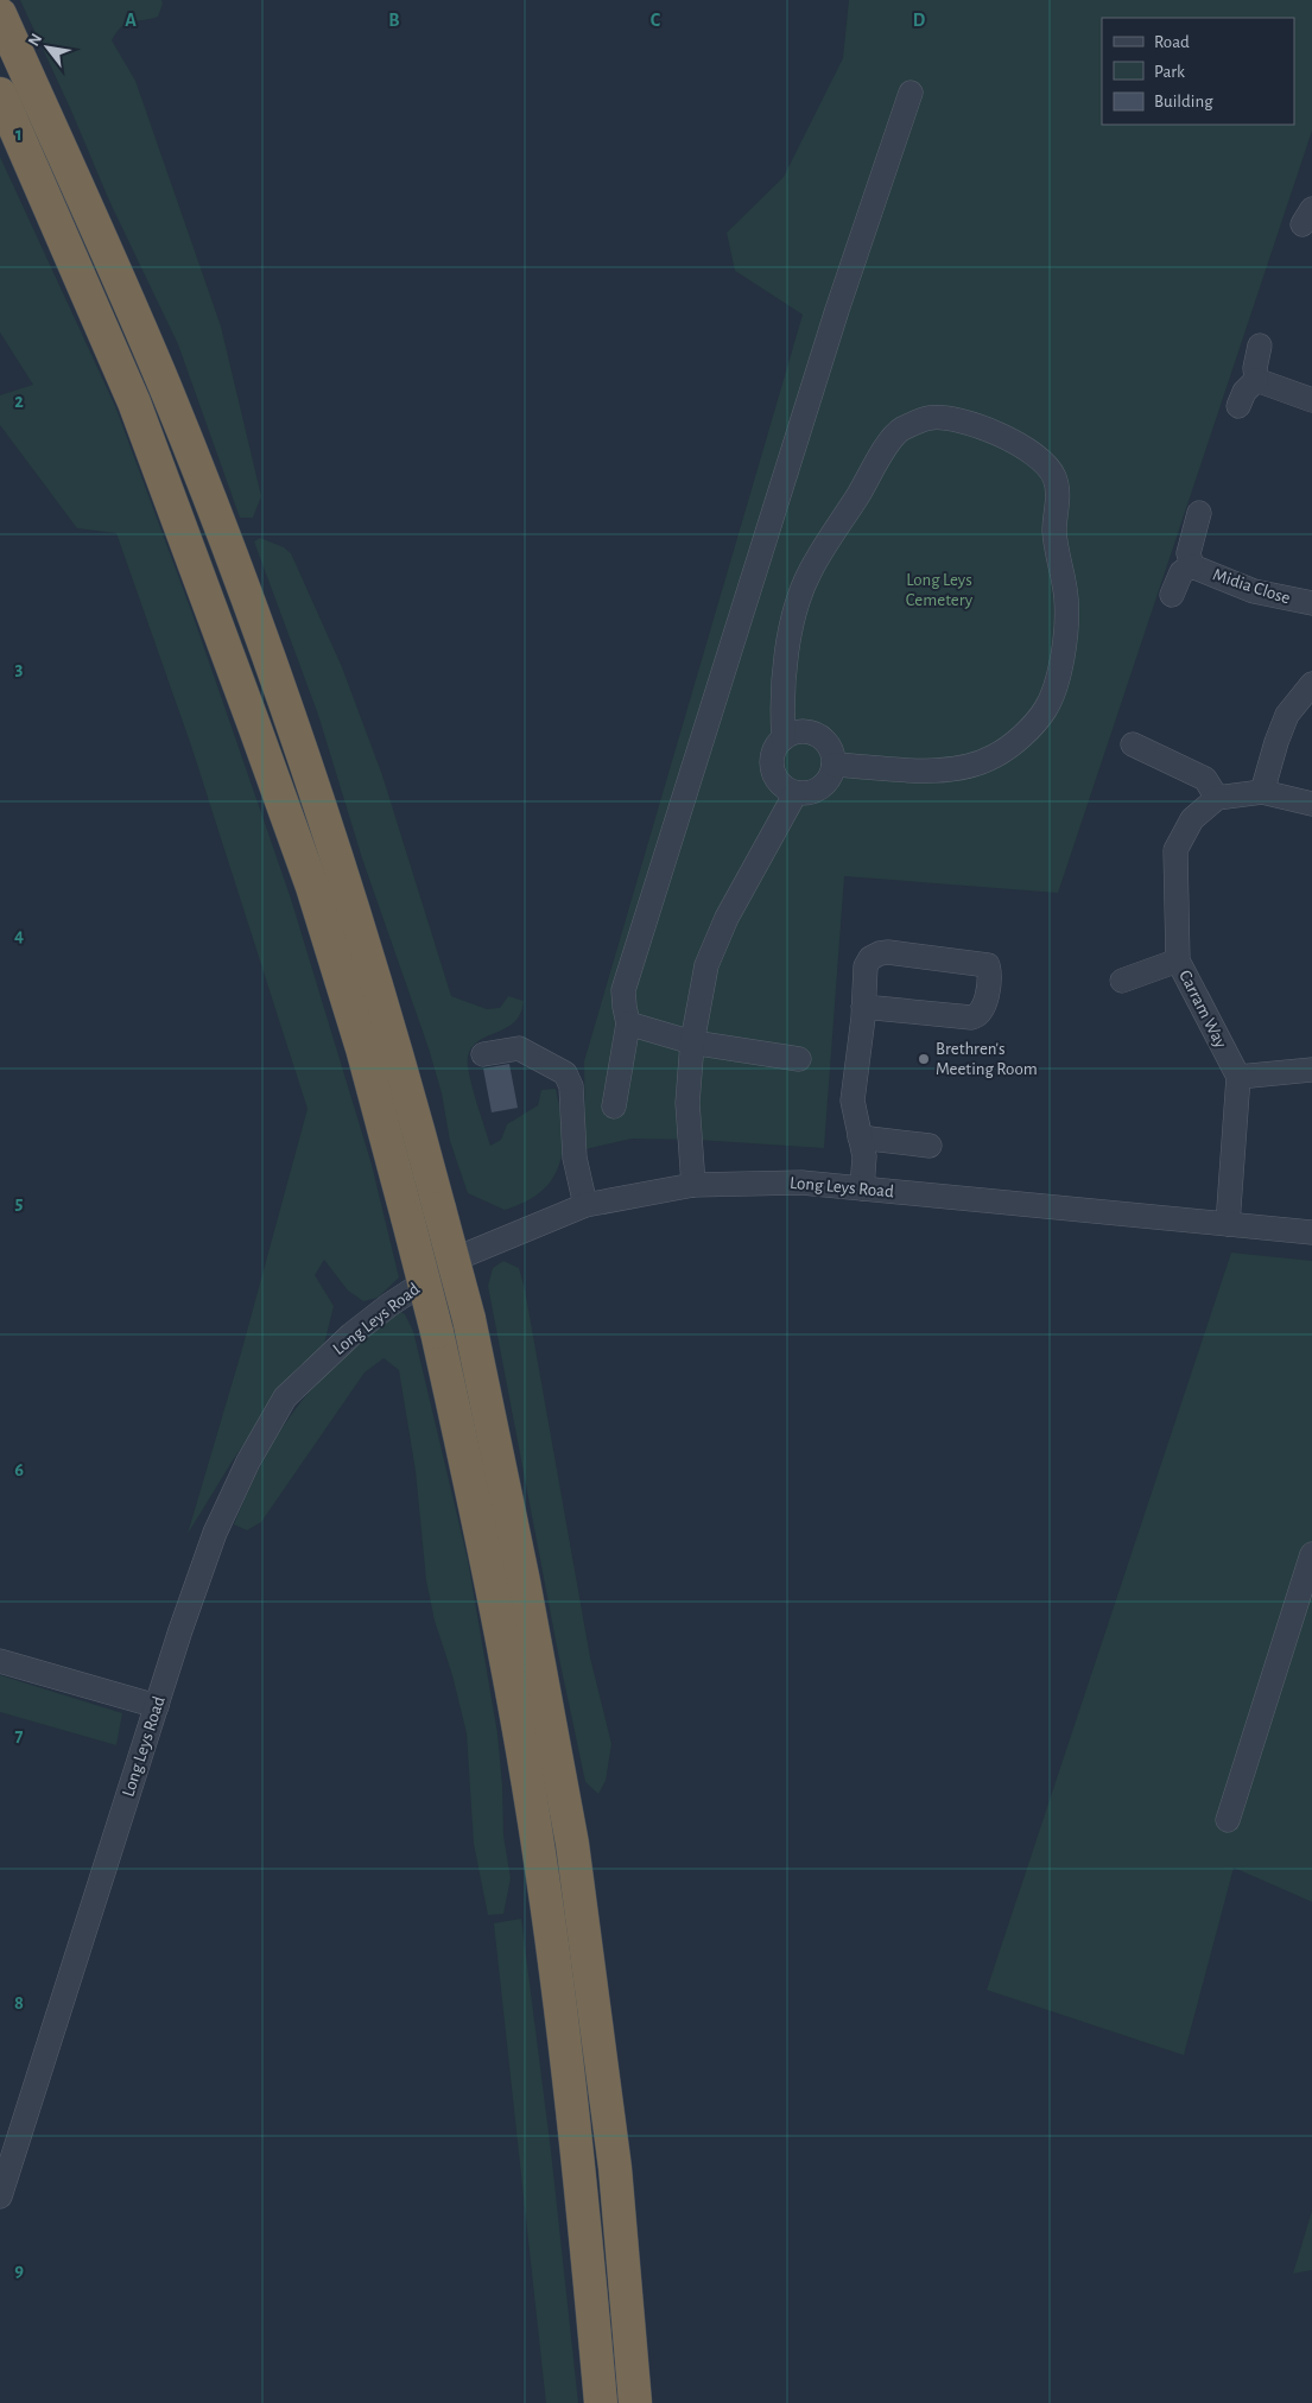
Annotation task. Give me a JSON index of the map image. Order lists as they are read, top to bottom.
{
  "streets": {
    "street": ["Midia Close", "Carram Way", "Long Leys Road"]
  },
  "parks": ["Long Leys Cemetery"],
  "places": ["Brethren's Meeting Room"],
  "legend": ["Road", "Park", "Building"],
  "north": "top left",
  "grid": {
    "columns": [
      "A",
      "B",
      "C",
      "D"
    ],
    "rows": [
      "1",
      "2",
      "3",
      "4",
      "5",
      "6",
      "7",
      "8",
      "9"
    ]
  }
}
